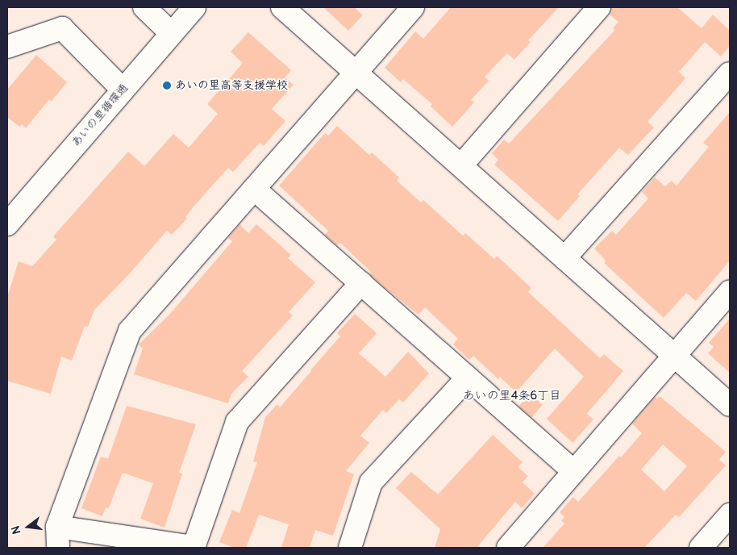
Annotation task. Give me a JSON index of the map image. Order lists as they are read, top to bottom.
{
  "streets": {
    "street": ["あいの里循環通"]
  },
  "districts": ["あいの里4条6丁目"],
  "places": ["あいの里高等支援学校"],
  "north": "left"
}
